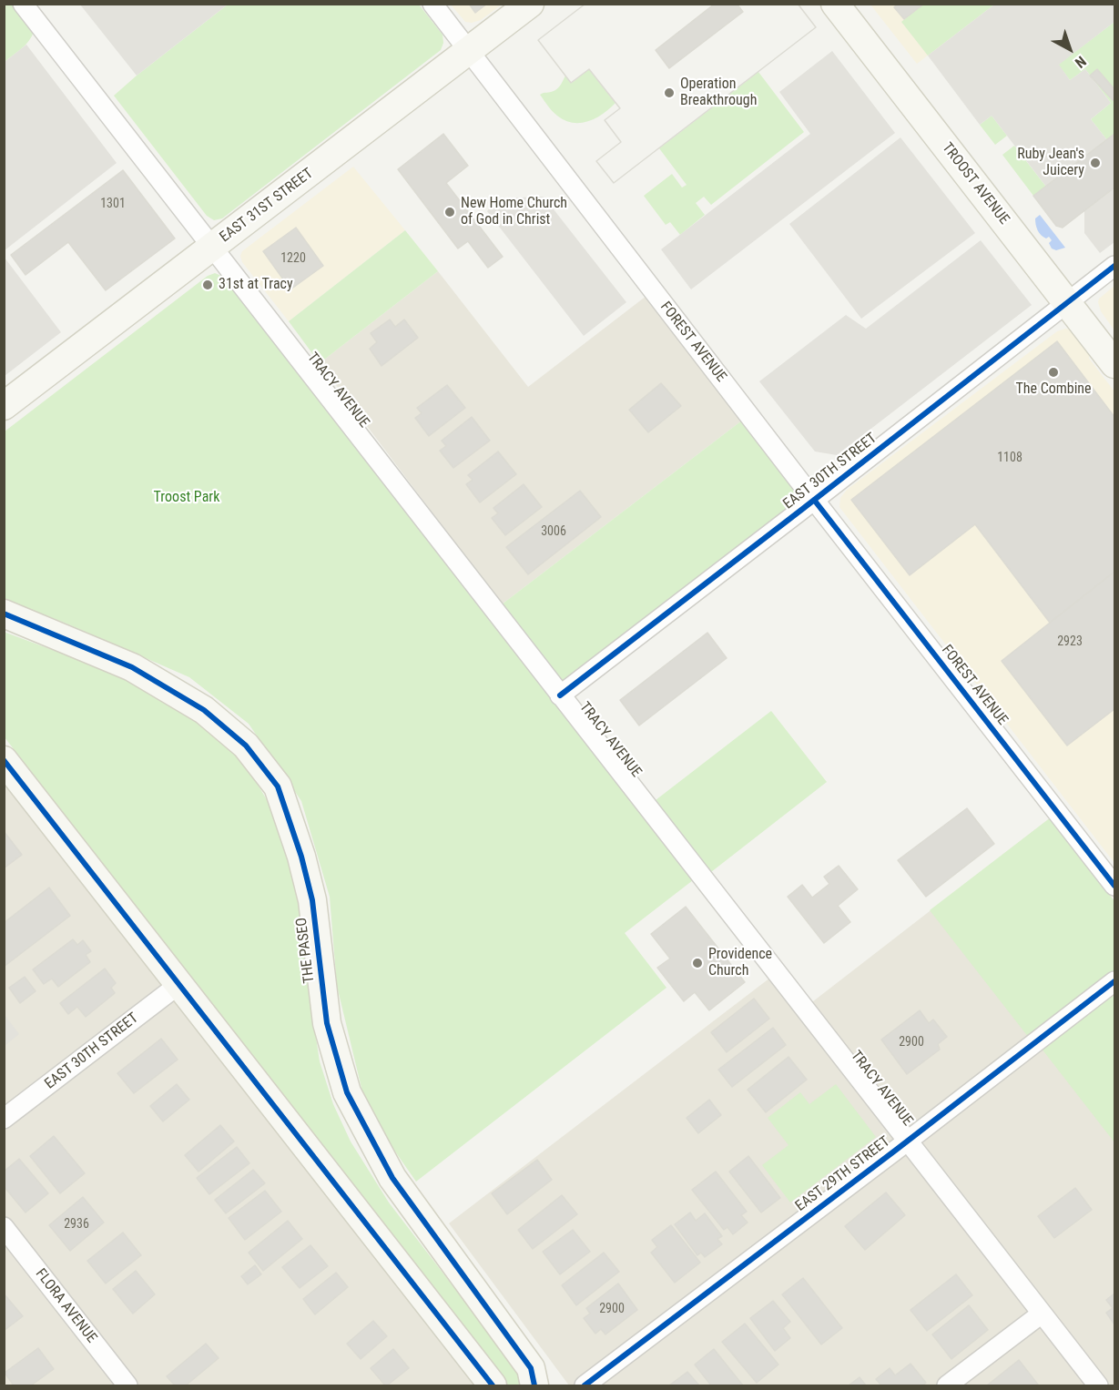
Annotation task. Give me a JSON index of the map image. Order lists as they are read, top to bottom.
{
  "streets": {
    "main road": ["TROOST AVENUE", "EAST 31ST STREET", "THE PASEO"],
    "street": [
      "FOREST AVENUE",
      "TRACY AVENUE",
      "EAST 30TH STREET",
      "EAST 29TH STREET",
      "FLORA AVENUE"
    ]
  },
  "crossings": [
    ["TROOST AVENUE", "EAST 30TH STREET"],
    ["EAST 31ST STREET", "FOREST AVENUE"],
    ["EAST 31ST STREET", "TRACY AVENUE"],
    ["FOREST AVENUE", "EAST 30TH STREET"],
    ["TRACY AVENUE", "EAST 30TH STREET"],
    ["TRACY AVENUE", "EAST 29TH STREET"]
  ],
  "parks": ["Troost Park"],
  "places": [
    "Operation Breakthrough",
    "Ruby Jean's Juicery",
    "New Home Church of God in Christ",
    "31st at Tracy",
    "The Combine",
    "Providence Church"
  ],
  "house_numbers": [
    "1301",
    "1220",
    "1108",
    "3006",
    "2923",
    "2900",
    "2936",
    "2900"
  ],
  "north": "bottom right"
}
